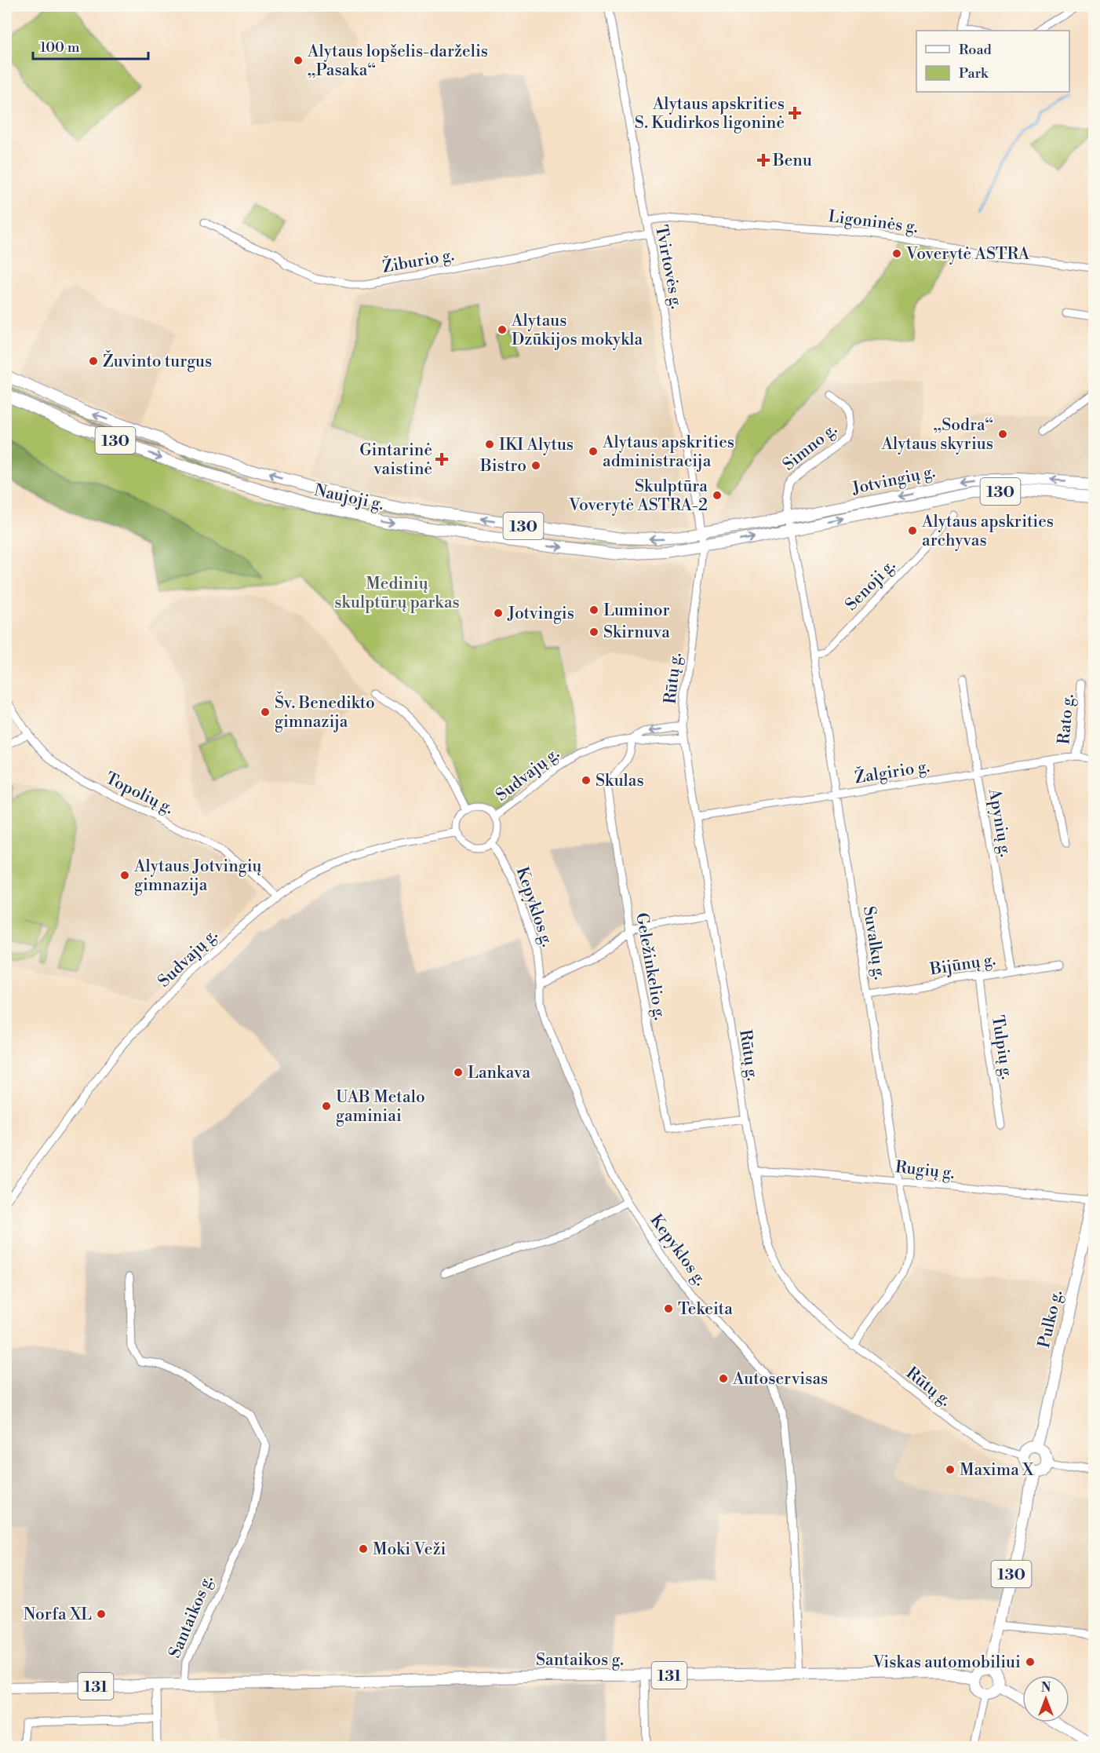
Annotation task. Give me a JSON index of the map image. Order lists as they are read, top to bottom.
{
  "streets": {
    "main road": [
      "130",
      "Jotvingių g.",
      "Naujoji g.",
      "Pulko g.",
      "Santaikos g.",
      "131"
    ],
    "street": [
      "Ligoninės g.",
      "Žiburio g.",
      "Tvirtovės g.",
      "Simno g.",
      "Senoji g.",
      "Rūtų g.",
      "Rato g.",
      "Žalgirio g.",
      "Sudvajų g.",
      "Topolių g.",
      "Apynių g.",
      "Kepyklos g.",
      "Suvalkų g.",
      "Bijūnų g.",
      "Geležinkelio g.",
      "Tulpių g.",
      "Rugių g."
    ]
  },
  "crossings": [
    ["Ligoninės g.", "Tvirtovės g."],
    ["Žiburio g.", "Tvirtovės g."],
    ["Tvirtovės g.", "Jotvingių g."],
    ["Tvirtovės g.", "Naujoji g."],
    ["Tvirtovės g.", "Rūtų g."],
    ["130", "Rūtų g."],
    ["130", "Pulko g."],
    ["130", "Santaikos g."],
    ["Simno g.", "Jotvingių g."],
    ["Simno g.", "Suvalkų g."],
    ["Jotvingių g.", "Naujoji g."],
    ["Jotvingių g.", "Rūtų g."],
    ["Jotvingių g.", "Suvalkų g."],
    ["Naujoji g.", "Rūtų g."],
    ["Senoji g.", "Suvalkų g."],
    ["Rūtų g.", "Žalgirio g."],
    ["Rūtų g.", "Sudvajų g."],
    ["Rūtų g.", "Suvalkų g."],
    ["Rūtų g.", "Geležinkelio g."],
    ["Rūtų g.", "Rugių g."],
    ["Rūtų g.", "Pulko g."],
    ["Rato g.", "Žalgirio g."],
    ["Žalgirio g.", "Apynių g."],
    ["Žalgirio g.", "Suvalkų g."],
    ["Sudvajų g.", "Topolių g."],
    ["Sudvajų g.", "Kepyklos g."],
    ["Sudvajų g.", "Geležinkelio g."],
    ["Apynių g.", "Bijūnų g."],
    ["Kepyklos g.", "Santaikos g."],
    ["Suvalkų g.", "Bijūnų g."],
    ["Suvalkų g.", "Rugių g."],
    ["Bijūnų g.", "Tulpių g."],
    ["Rugių g.", "Pulko g."]
  ],
  "parks": ["Medinių skulptūrų parkas"],
  "places": {
    "other": [
      "Alytaus lopšelis-darželis „Pasaka“",
      "Voverytė ASTRA",
      "Alytaus Dzūkijos mokykla",
      "Žuvinto turgus",
      "„Sodra“ Alytaus skyrius",
      "IKI Alytus",
      "Alytaus apskrities administracija",
      "Bistro",
      "Skulptūra Voverytė ASTRA-2",
      "Alytaus apskrities archyvas",
      "Luminor",
      "Jotvingis",
      "Skirnuva",
      "Šv. Benedikto gimnazija",
      "Skulas",
      "Alytaus Jotvingių gimnazija",
      "Lankava",
      "UAB Metalo gaminiai",
      "Tekeita",
      "Autoservisas",
      "Maxima X",
      "Moki Veži",
      "Norfa XL",
      "Viskas automobiliui"
    ],
    "health": ["Alytaus apskrities S. Kudirkos ligoninė", "Benu", "Gintarinė vaistinė"]
  },
  "legend": ["Road", "Park"],
  "scale_bar": "100 m",
  "north": "top"
}
